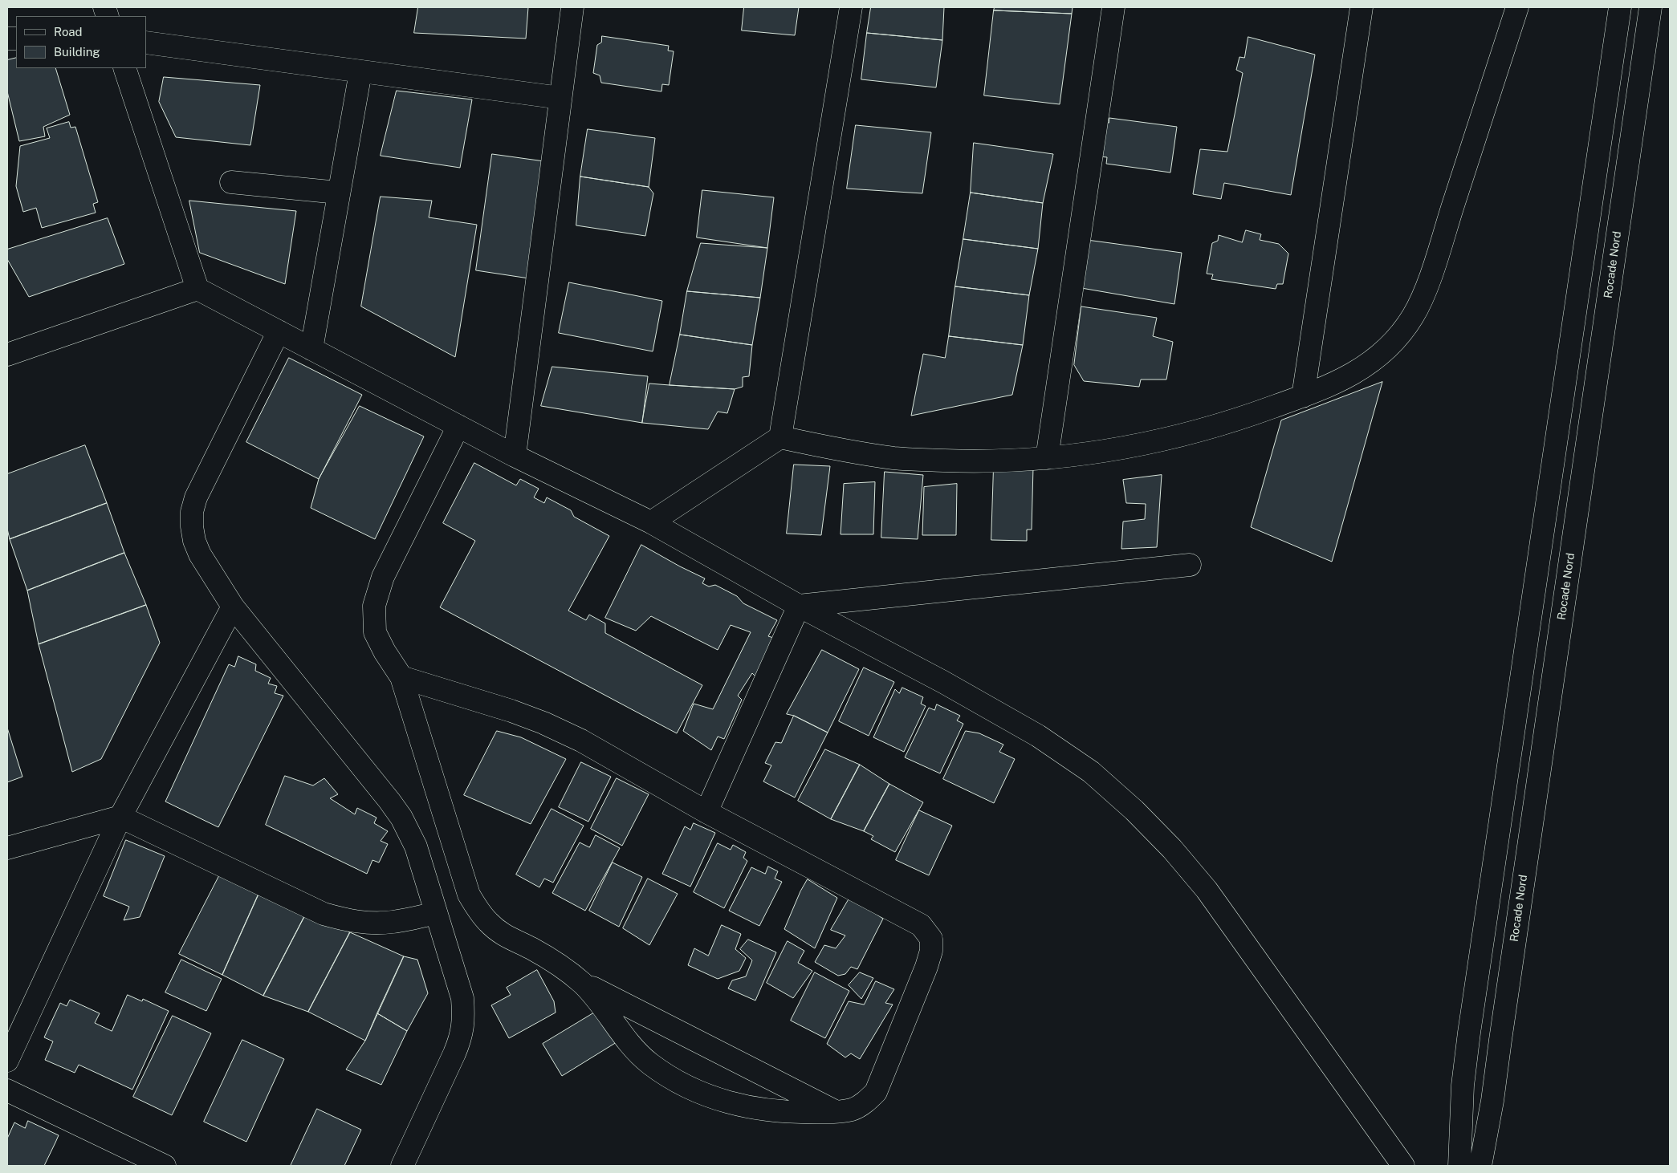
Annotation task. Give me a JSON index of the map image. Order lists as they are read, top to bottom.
{
  "streets": {
    "main road": ["Rocade Nord"]
  },
  "legend": ["Road", "Building"]
}
